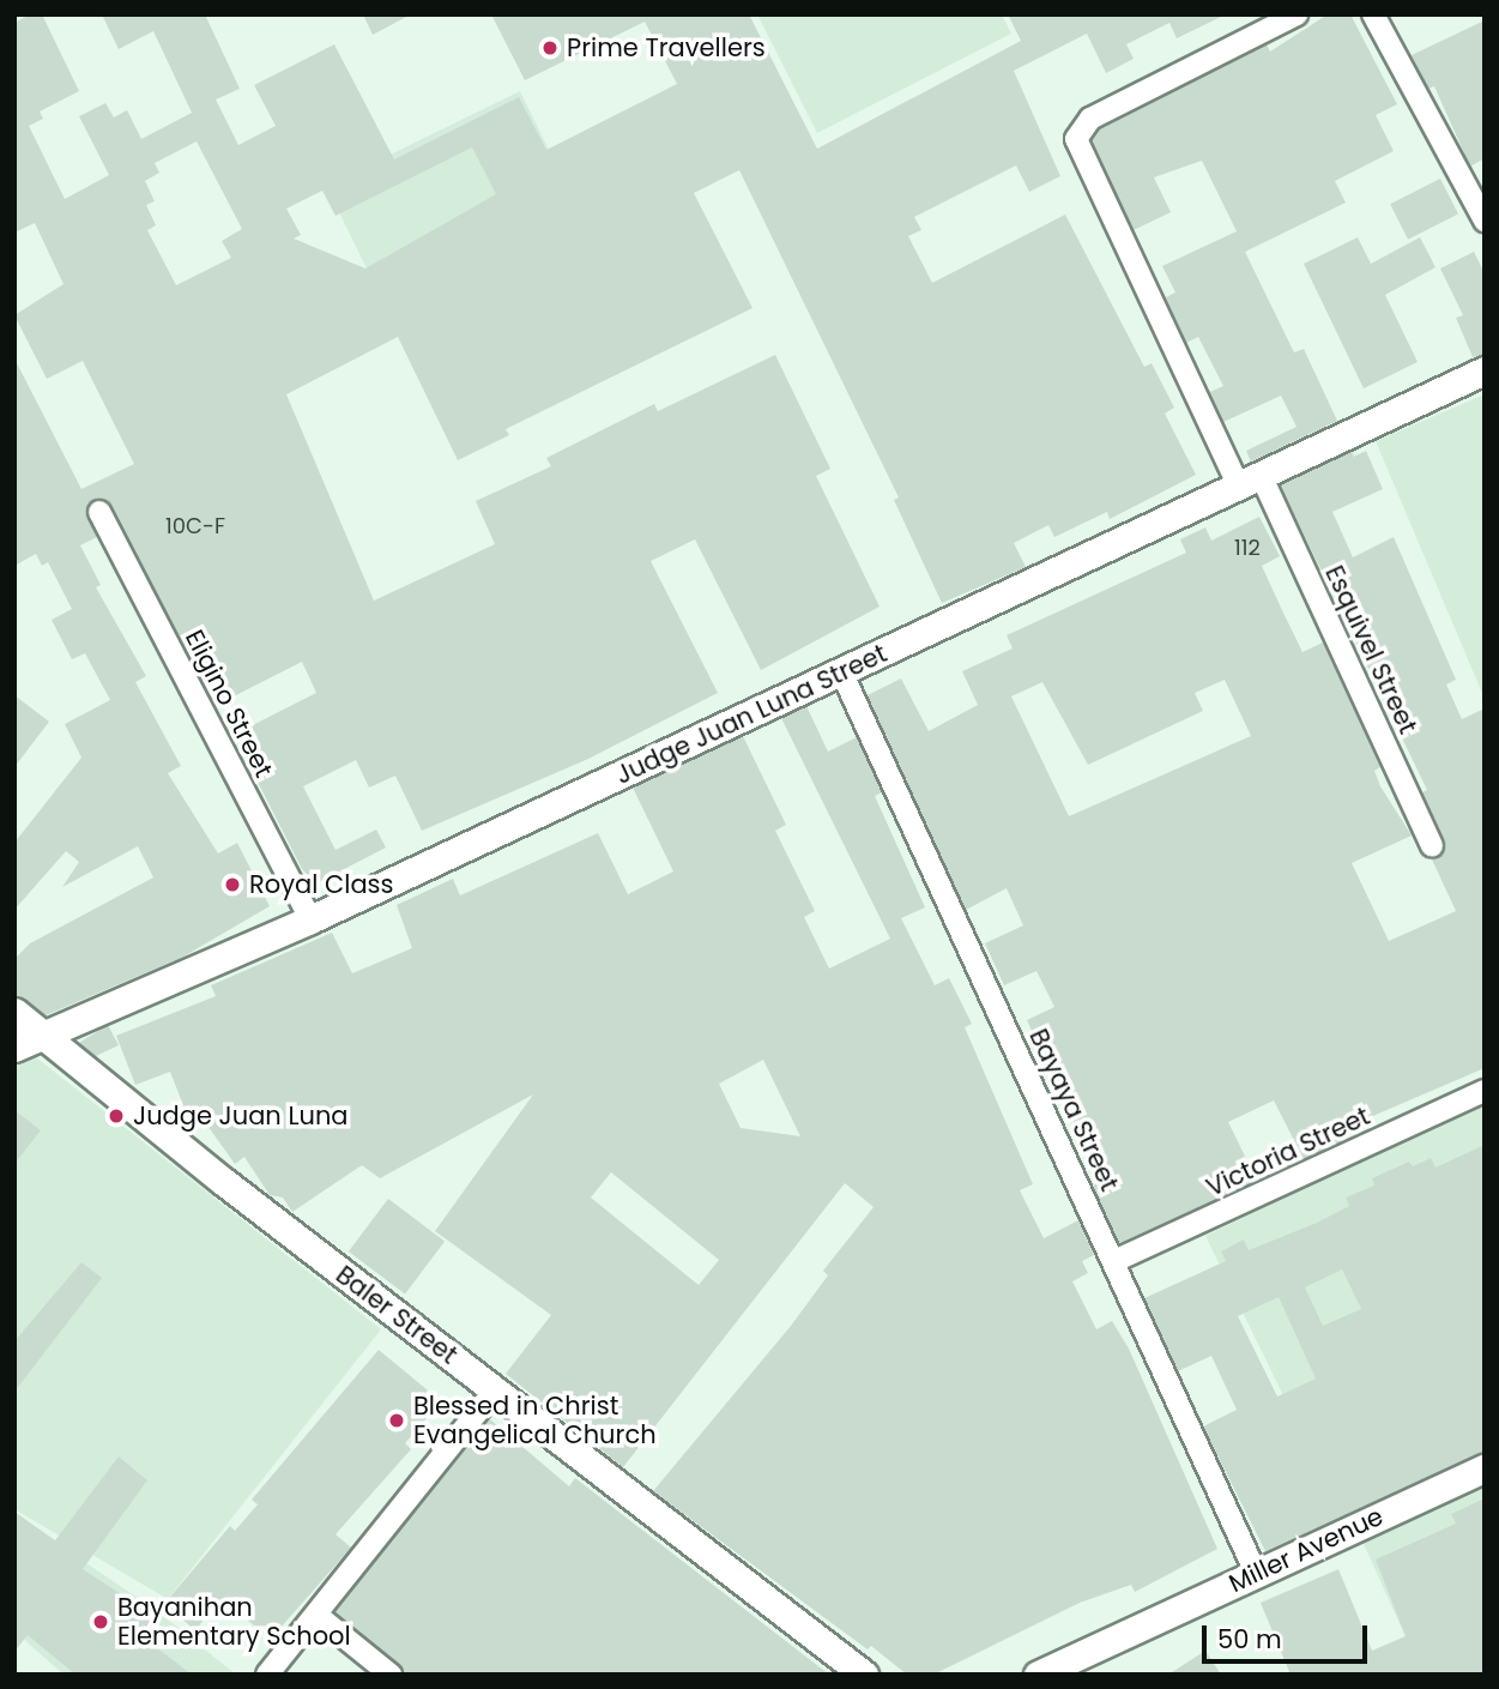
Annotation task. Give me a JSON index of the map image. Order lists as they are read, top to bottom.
{
  "streets": {
    "street": [
      "Esquivel Street",
      "Eligino Street",
      "Judge Juan Luna Street",
      "Bayaya Street",
      "Victoria Street",
      "Baler Street",
      "Miller Avenue"
    ]
  },
  "crossings": [
    ["Esquivel Street", "Judge Juan Luna Street"],
    ["Eligino Street", "Judge Juan Luna Street"],
    ["Judge Juan Luna Street", "Bayaya Street"],
    ["Judge Juan Luna Street", "Baler Street"],
    ["Bayaya Street", "Victoria Street"],
    ["Bayaya Street", "Miller Avenue"]
  ],
  "places": [
    "Prime Travellers",
    "Royal Class",
    "Judge Juan Luna",
    "Blessed in Christ Evangelical Church",
    "Bayanihan Elementary School"
  ],
  "house_numbers": ["10C-F", "112"],
  "scale_bar": "50 m"
}
